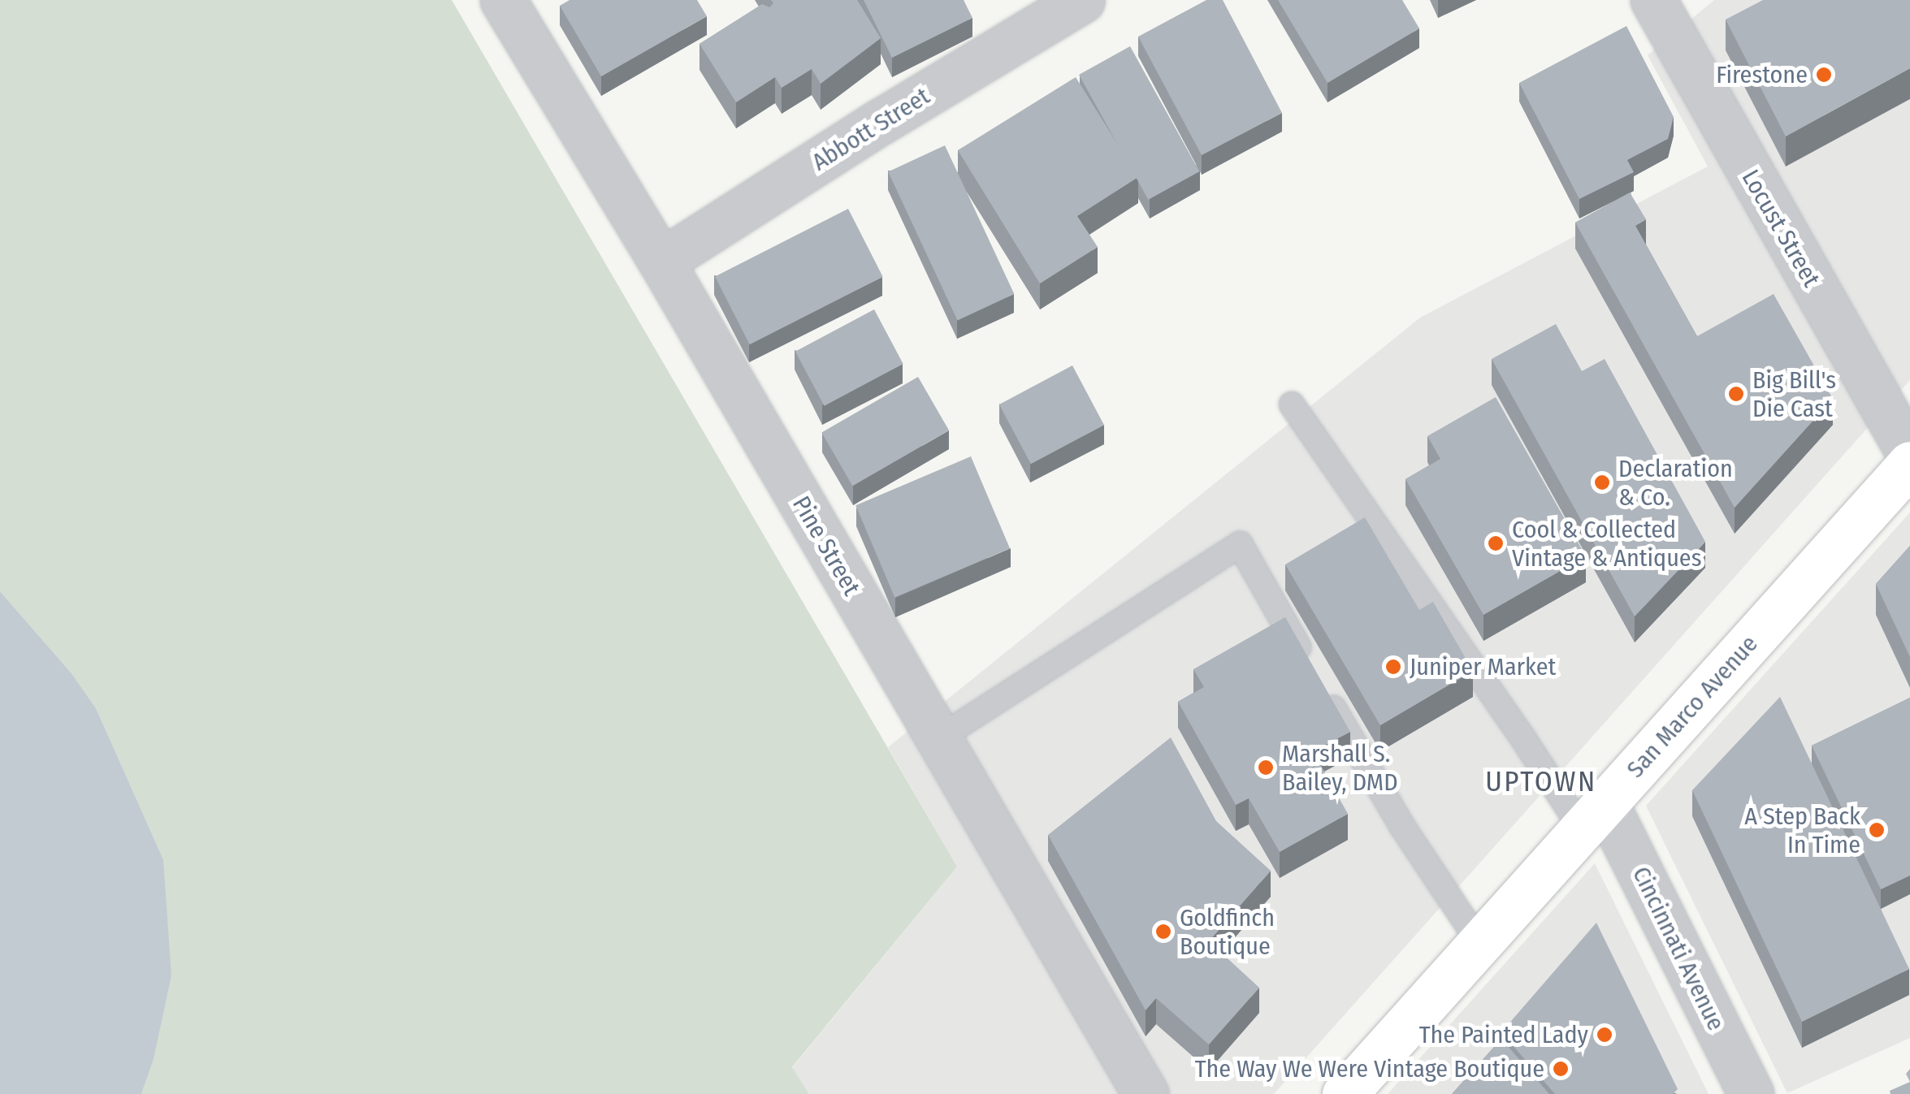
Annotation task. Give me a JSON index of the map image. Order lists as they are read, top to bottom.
{
  "streets": {
    "main road": ["San Marco Avenue"],
    "street": [
      "Abbott Street",
      "Locust Street",
      "Pine Street",
      "Cincinnati Avenue"
    ]
  },
  "crossings": [
    ["Abbott Street", "Pine Street"],
    ["San Marco Avenue", "Cincinnati Avenue"]
  ],
  "districts": ["UPTOWN"],
  "places": [
    "Firestone",
    "Big Bill's Die Cast",
    "Declaration & Co.",
    "Cool & Collected Vintage & Antiques",
    "Juniper Market",
    "Marshall S. Bailey, DMD",
    "A Step Back In Time",
    "Goldfinch Boutique",
    "The Painted Lady",
    "The Way We Were Vintage Boutique"
  ]
}
